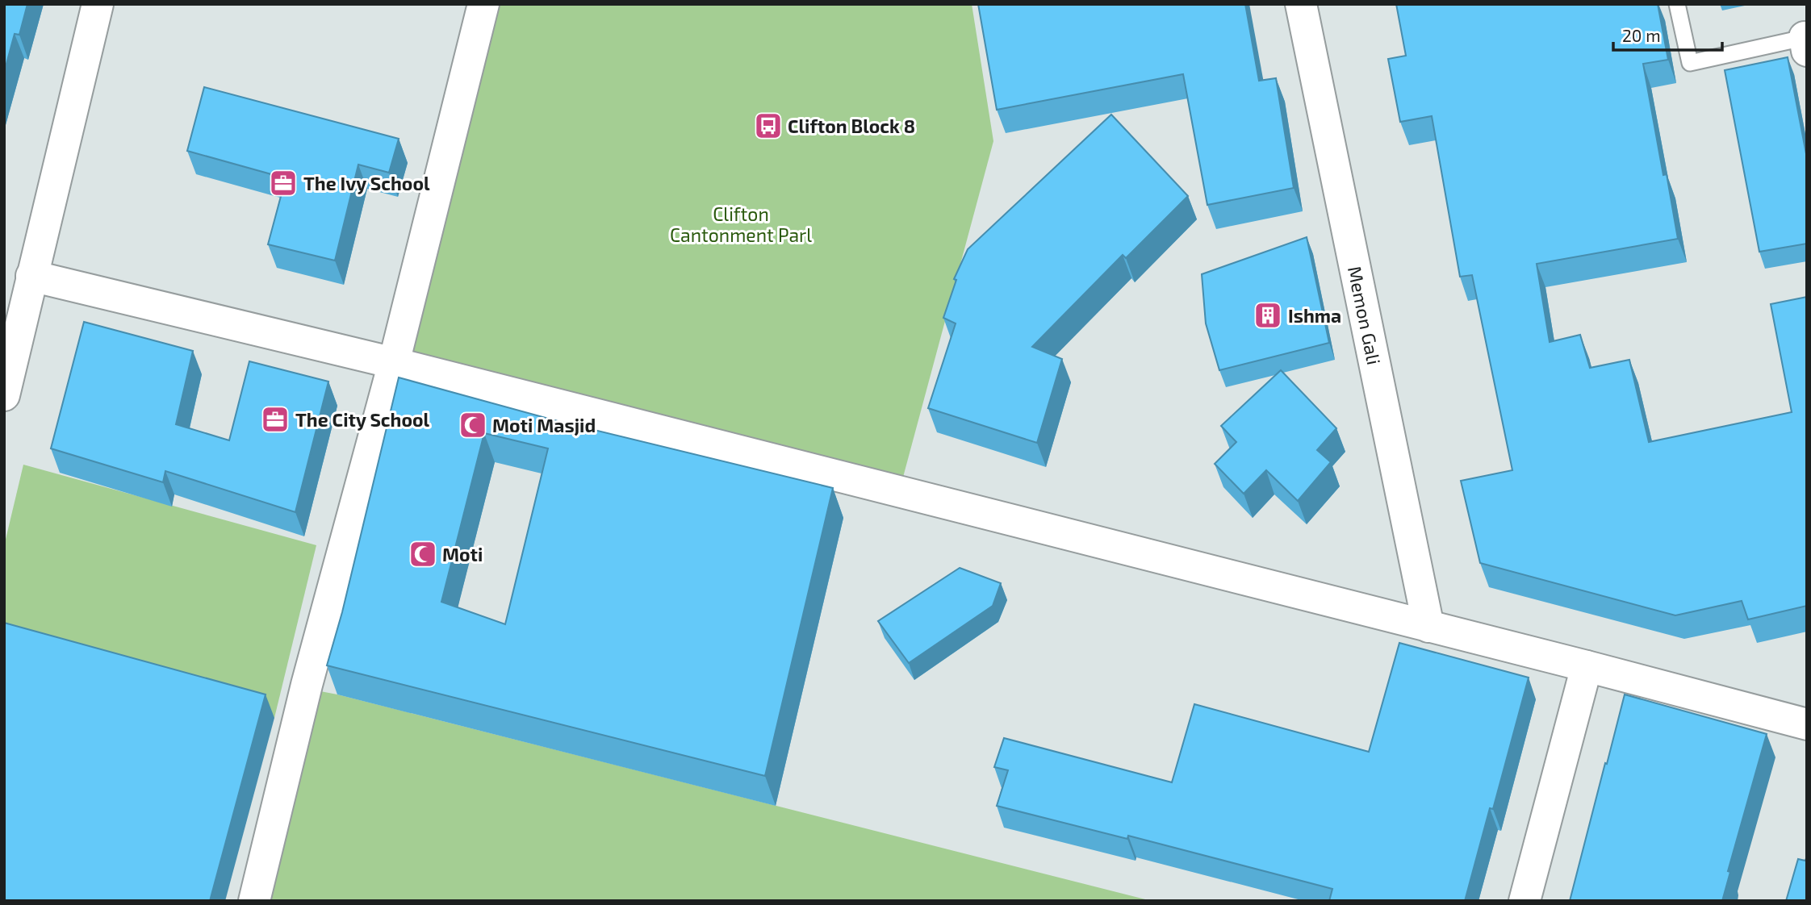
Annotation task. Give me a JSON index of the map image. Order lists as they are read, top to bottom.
{
  "streets": {
    "street": ["Memon Gali"]
  },
  "parks": ["Clifton Cantonment Parl"],
  "places": {
    "bus stop": ["Clifton Block 8"],
    "office": ["The Ivy School", "The City School"],
    "building": ["Ishma"],
    "mosque": ["Moti Masjid", "Moti"]
  },
  "scale_bar": "20 m"
}
